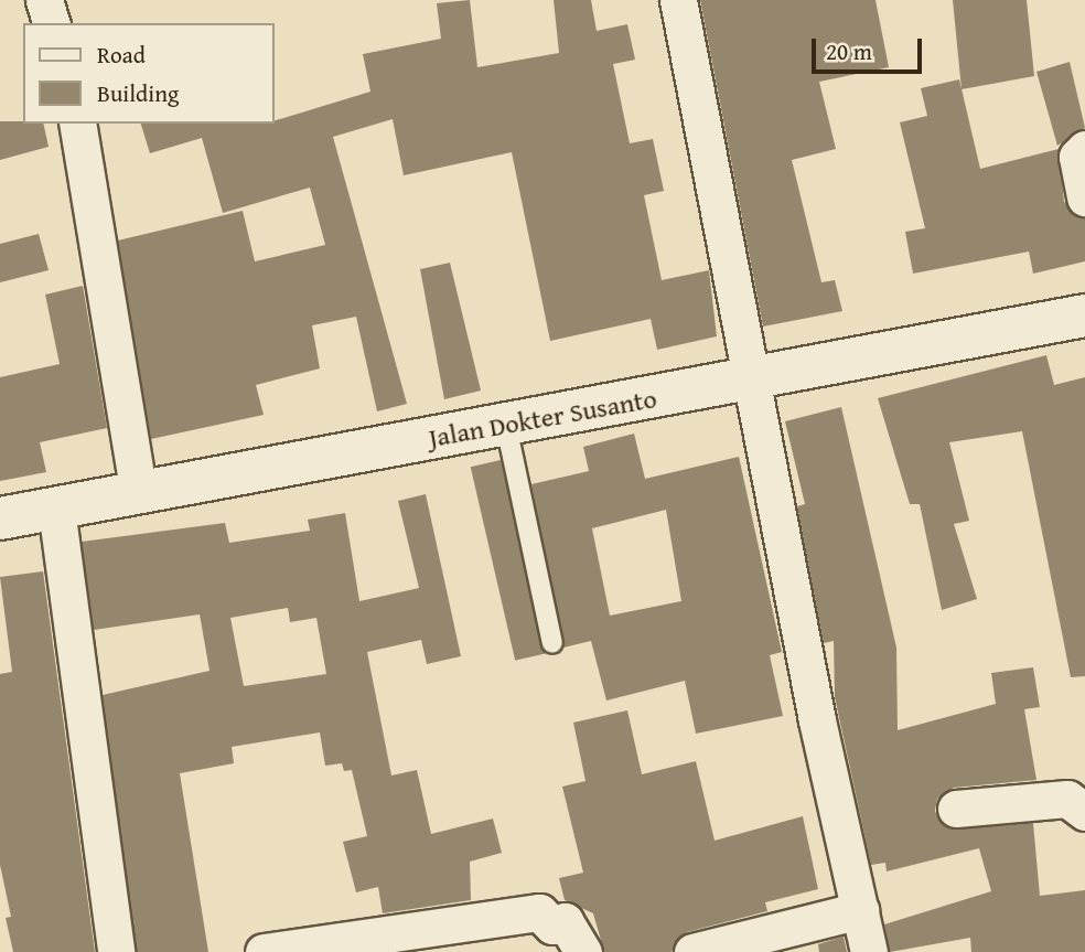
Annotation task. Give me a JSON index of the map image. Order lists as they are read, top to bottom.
{
  "streets": {
    "main road": ["Jalan Dokter Susanto"]
  },
  "legend": ["Road", "Building"],
  "scale_bar": "20 m"
}
